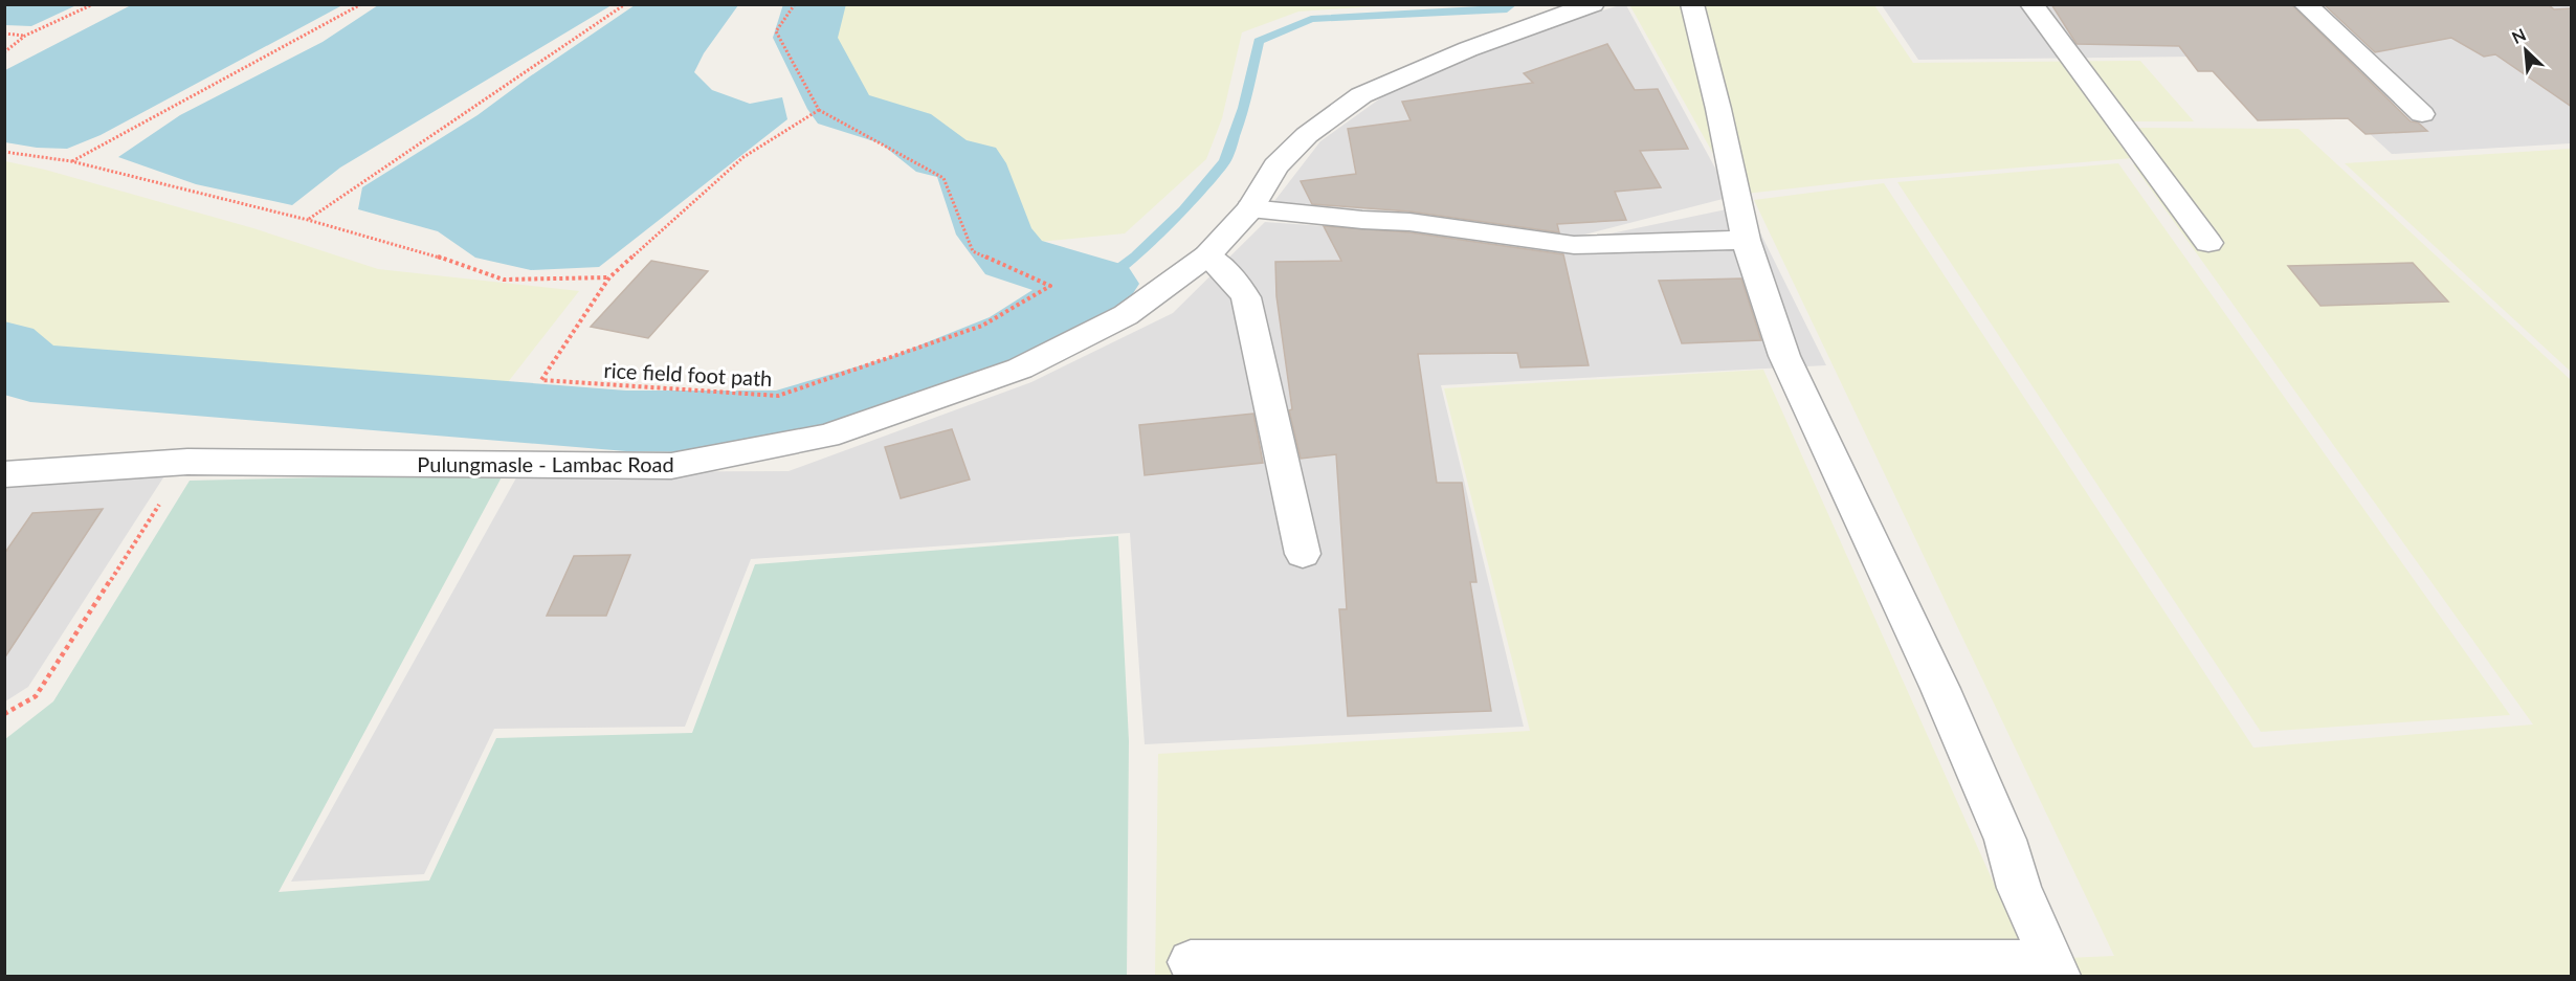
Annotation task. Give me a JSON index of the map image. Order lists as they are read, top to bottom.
{
  "streets": {
    "street": ["Pulungmasle - Lambac Road"],
    "path": ["rice field foot path"]
  },
  "north": "top left"
}
